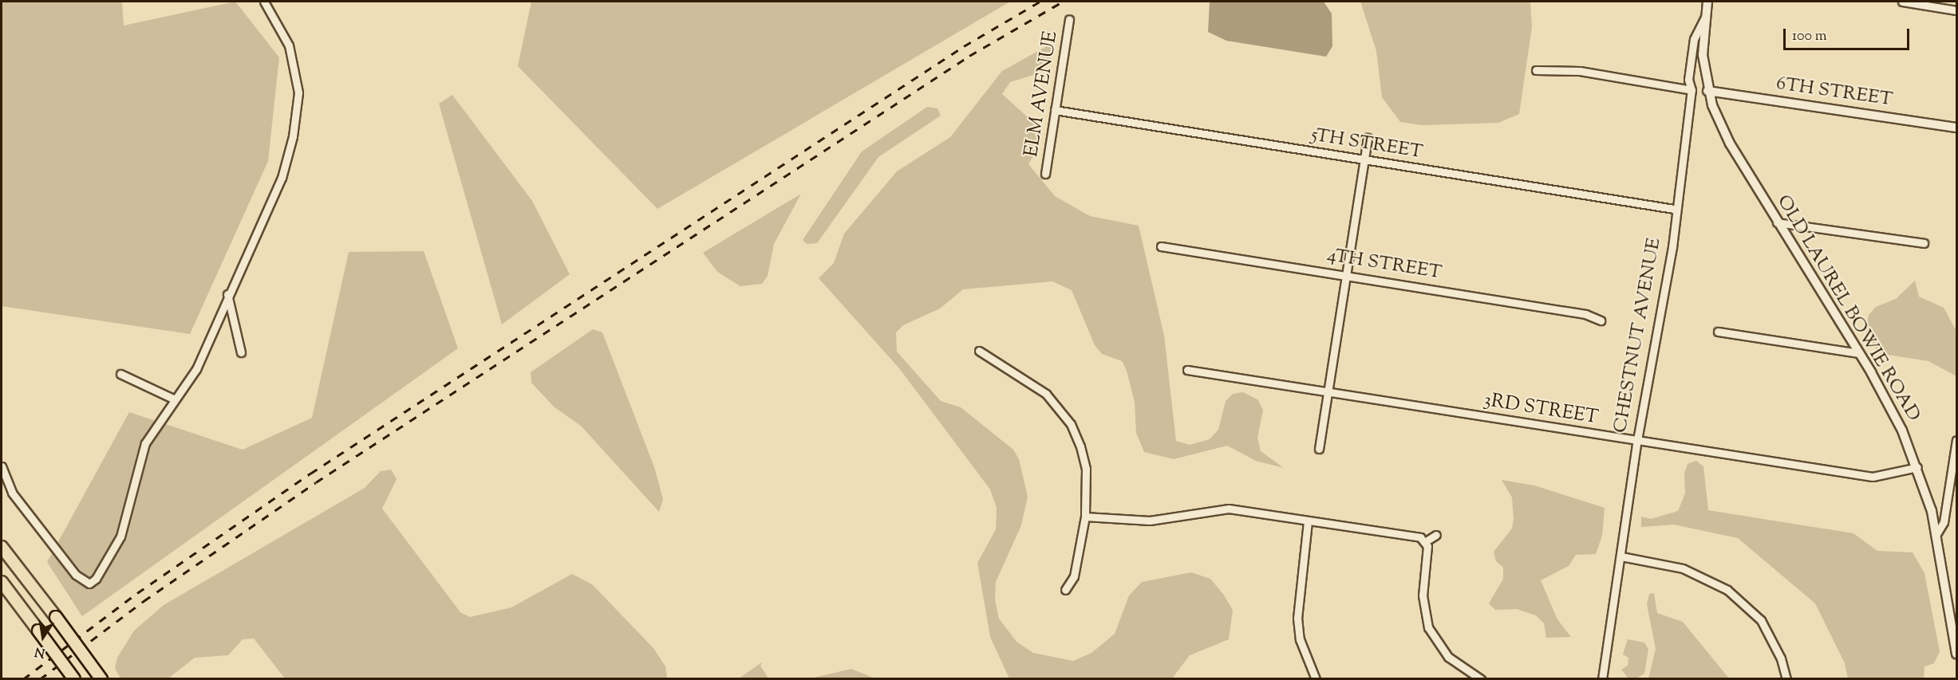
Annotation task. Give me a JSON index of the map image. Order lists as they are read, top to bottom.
{
  "streets": {
    "street": [
      "6TH STREET",
      "ELM AVENUE",
      "5TH STREET",
      "4TH STREET",
      "OLD LAUREL BOWIE ROAD",
      "CHESTNUT AVENUE",
      "3RD STREET"
    ]
  },
  "crossings": [
    ["6TH STREET", "OLD LAUREL BOWIE ROAD"],
    ["ELM AVENUE", "5TH STREET"],
    ["5TH STREET", "CHESTNUT AVENUE"],
    ["OLD LAUREL BOWIE ROAD", "CHESTNUT AVENUE"],
    ["OLD LAUREL BOWIE ROAD", "3RD STREET"],
    ["CHESTNUT AVENUE", "3RD STREET"]
  ],
  "scale_bar": "100 m",
  "north": "bottom"
}
